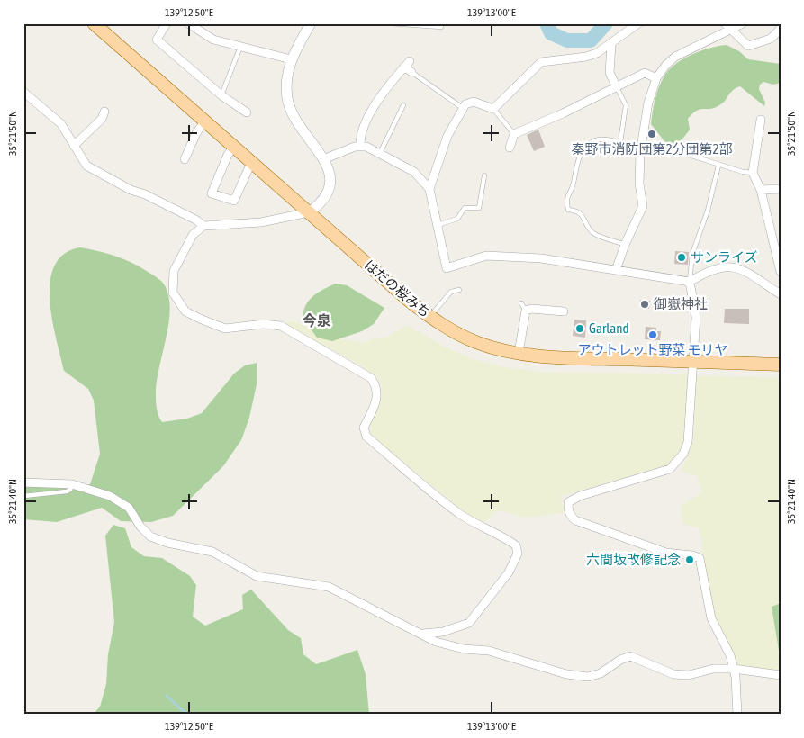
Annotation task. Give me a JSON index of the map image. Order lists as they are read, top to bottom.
{
  "streets": {
    "main road": ["はだの桜みち"]
  },
  "districts": ["今泉"],
  "places": [
    "秦野市消防団第2分団第2部",
    "サンライズ",
    "御嶽神社",
    "Garland",
    "アウトレット野菜 モリヤ",
    "六間坂改修記念"
  ],
  "coordinates": [
    "139°12'50\"E",
    "139°13'00\"E",
    "35°21'50\"N",
    "35°21'40\"N"
  ]
}
